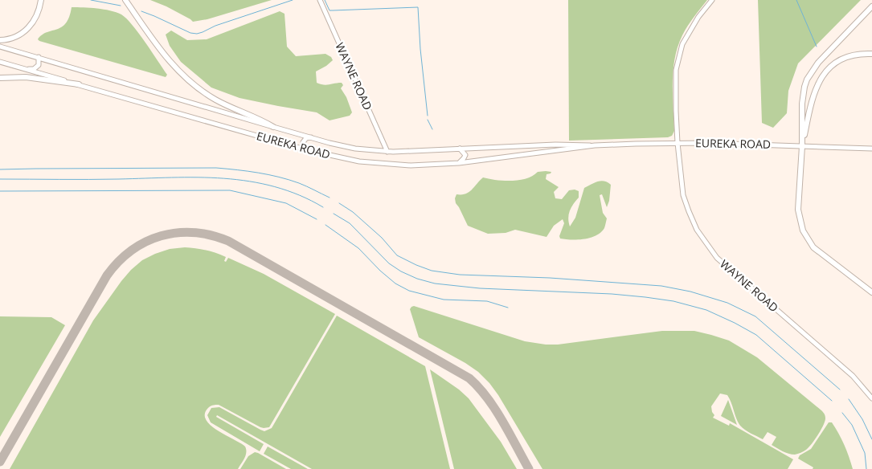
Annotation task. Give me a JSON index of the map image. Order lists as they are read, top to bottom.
{
  "streets": {
    "main road": ["WAYNE ROAD", "EUREKA ROAD"]
  },
  "crossings": [
    ["WAYNE ROAD", "EUREKA ROAD"]
  ]
}
